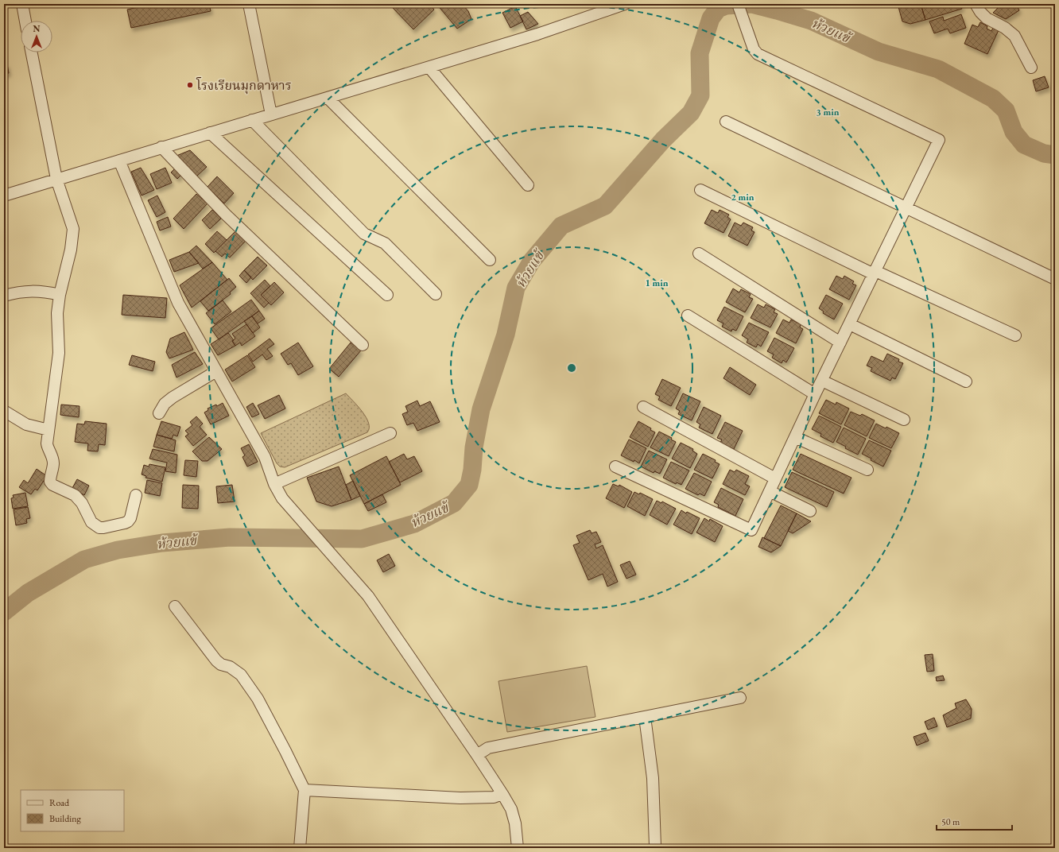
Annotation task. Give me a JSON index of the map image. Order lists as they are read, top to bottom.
{
  "water": ["ห้วยแข้"],
  "places": ["โรงเรียนมุกดาหาร"],
  "legend": ["Road", "Building"],
  "scale_bar": "50 m",
  "north": "top",
  "rings": ["3 min", "2 min", "1 min"]
}
